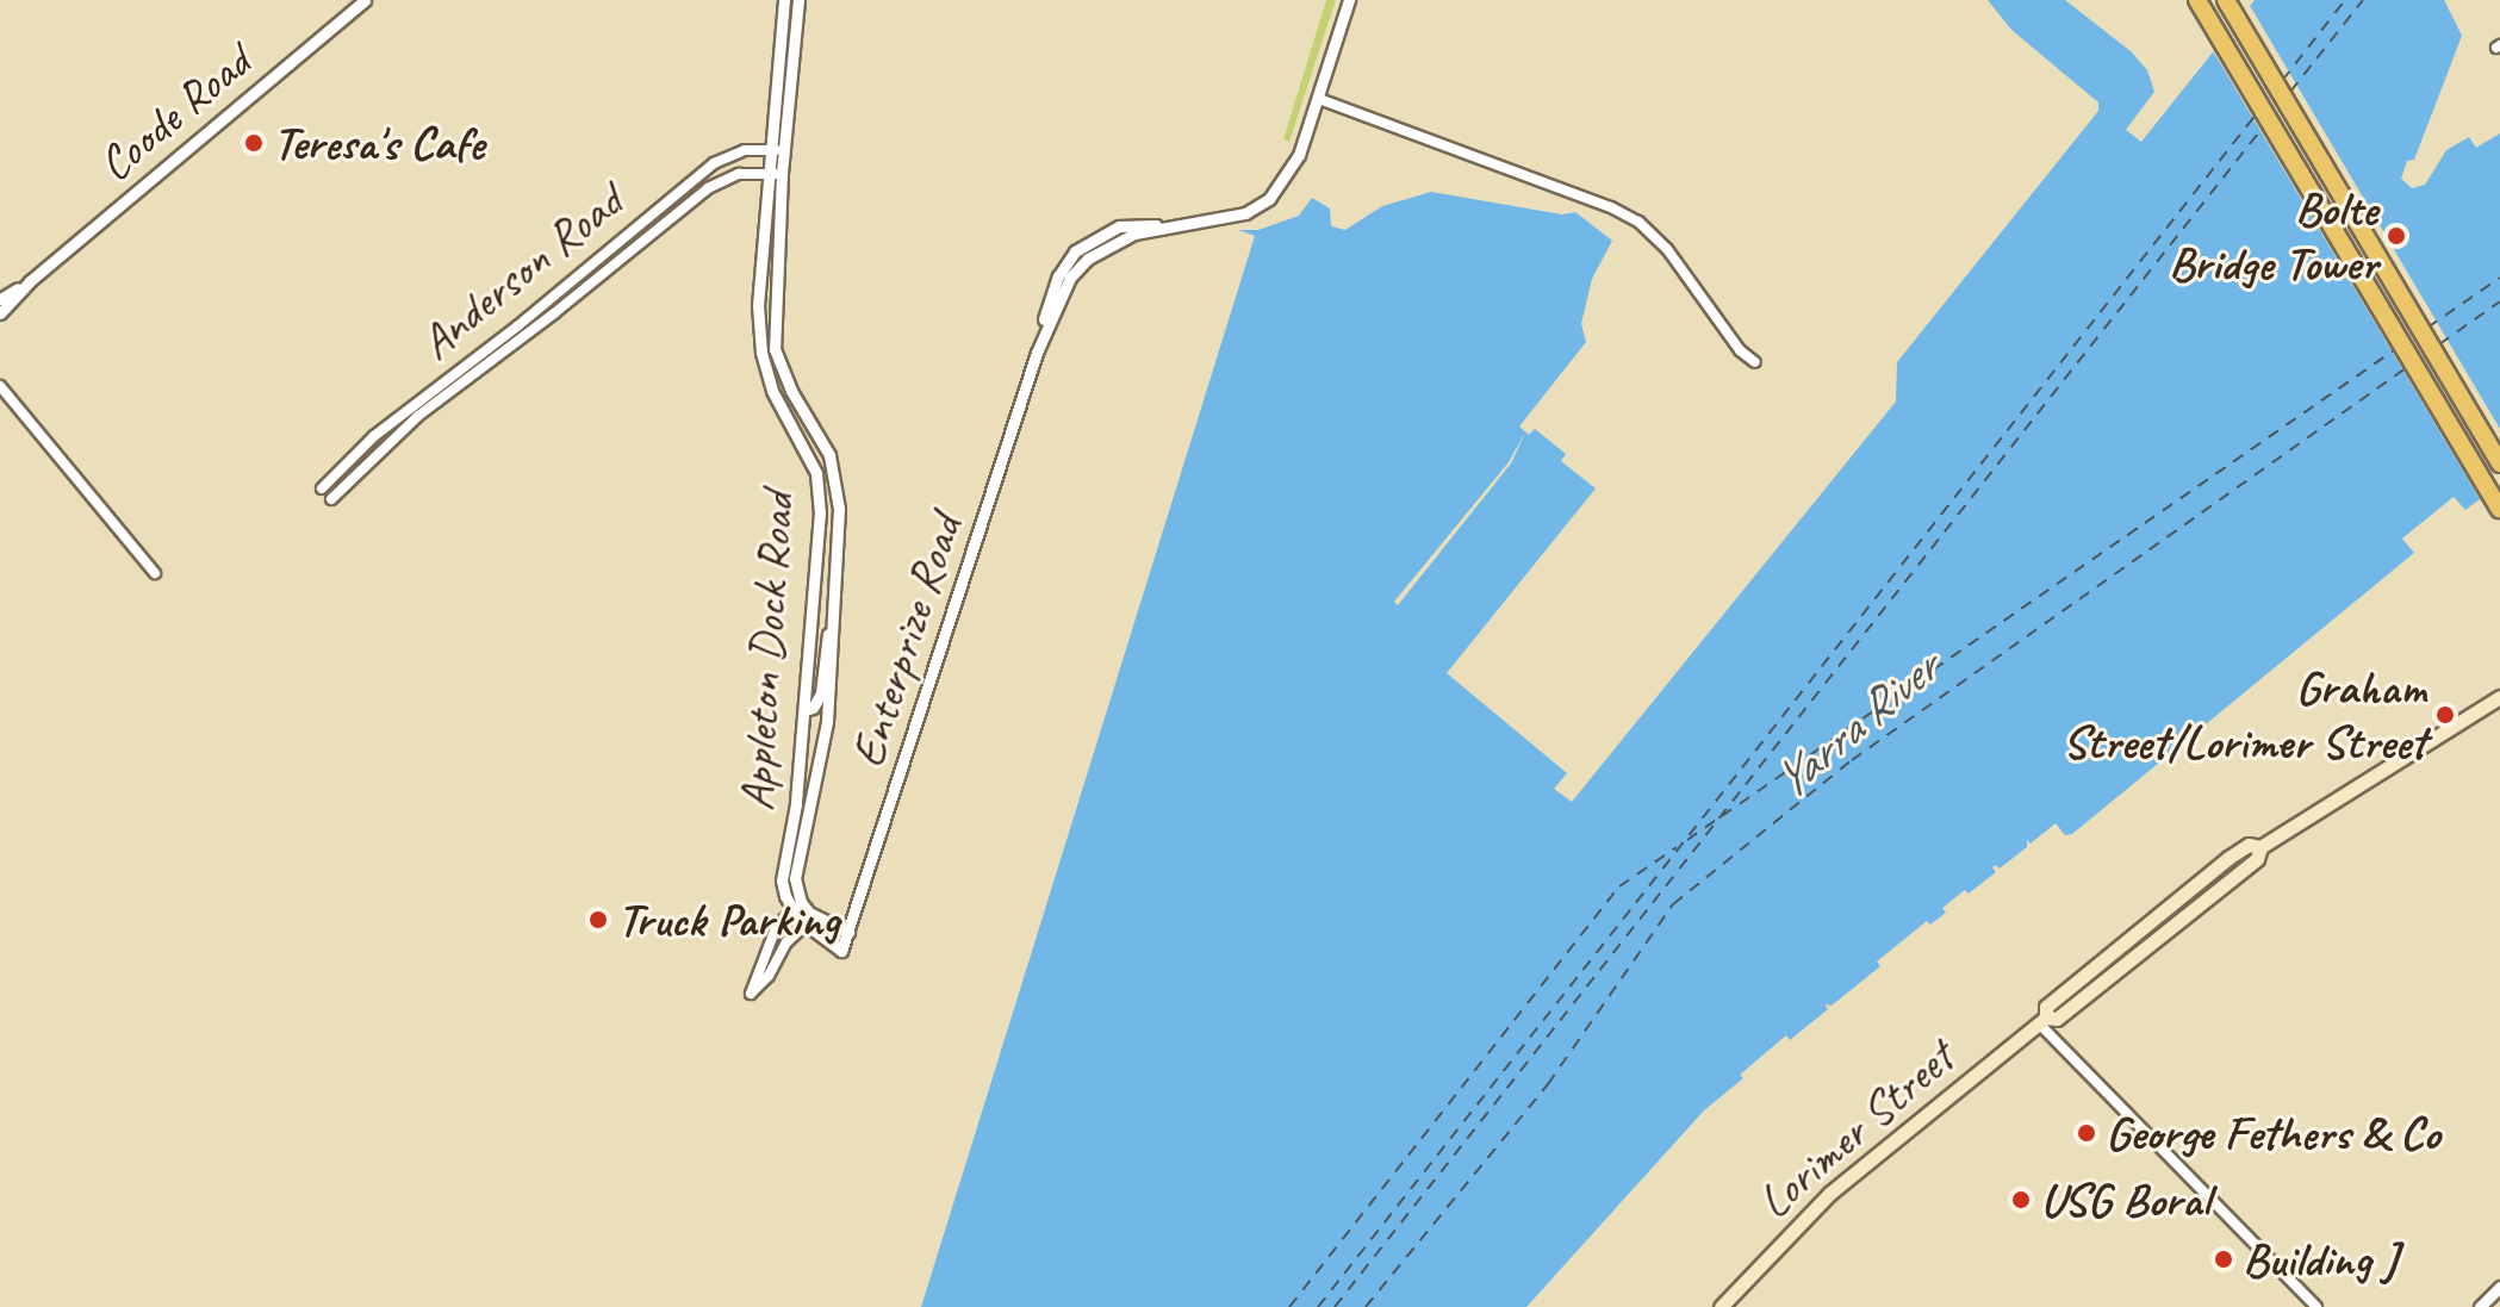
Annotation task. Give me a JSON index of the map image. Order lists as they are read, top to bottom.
{
  "streets": {
    "main road": ["Lorimer Street"],
    "street": [
      "Coode Road",
      "Anderson Road",
      "Enterprize Road",
      "Appleton Dock Road"
    ]
  },
  "crossings": [
    ["Anderson Road", "Appleton Dock Road"],
    ["Enterprize Road", "Appleton Dock Road"]
  ],
  "water": ["Yarra River"],
  "places": [
    "Teresa's Cafe",
    "Bolte Bridge Tower",
    "Graham Street/Lorimer Street",
    "Truck Parking",
    "George Fethers & Co",
    "USG Boral",
    "Building J"
  ]
}
